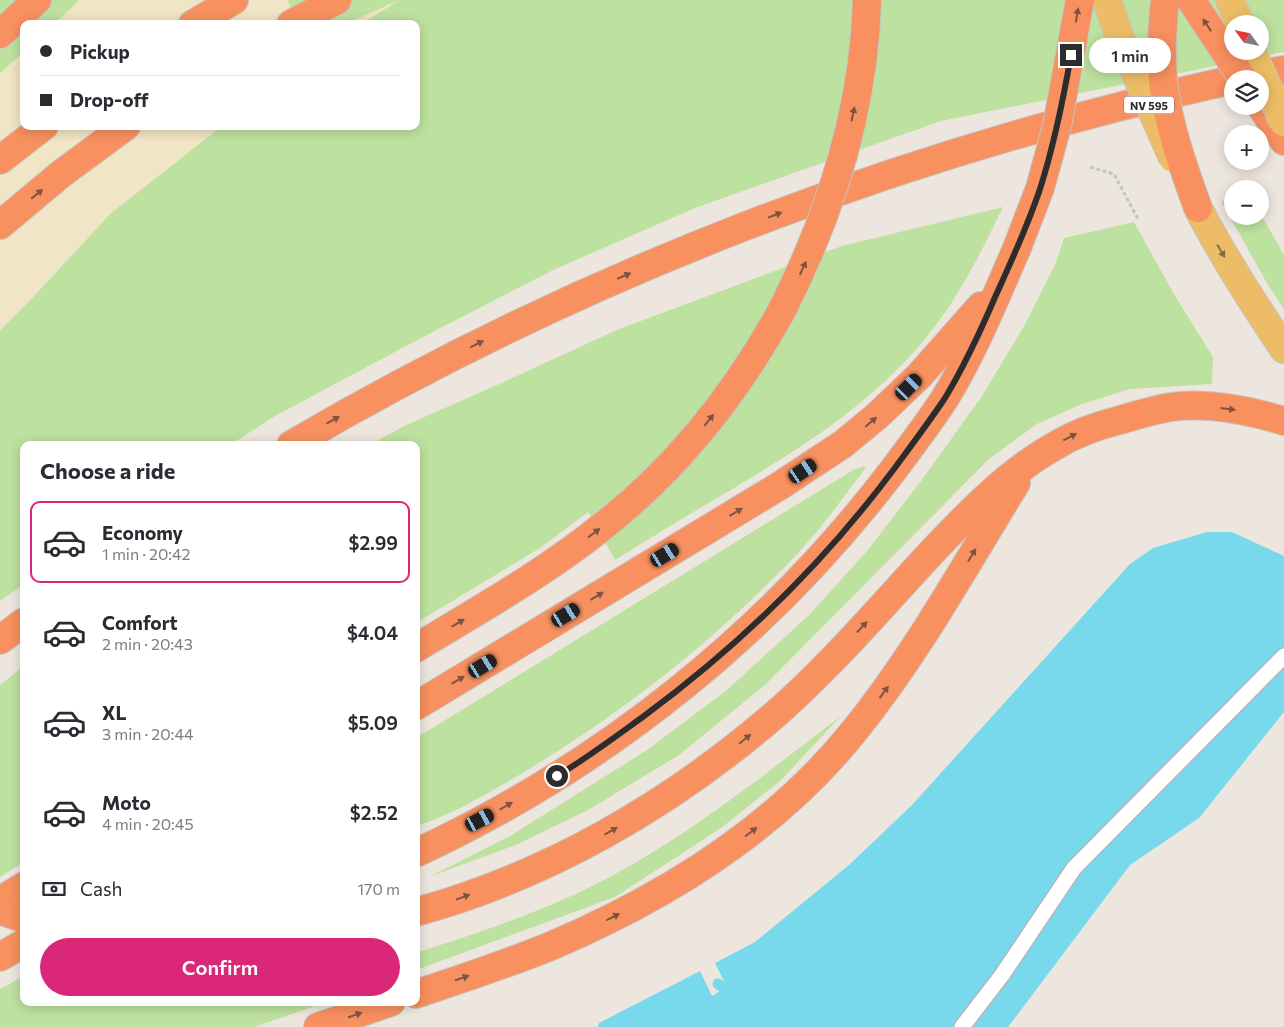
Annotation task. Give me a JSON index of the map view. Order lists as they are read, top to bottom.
{
  "streets": {
    "main road": ["NV 595"]
  },
  "north": "top left",
  "page": {
    "map_buttons": ["+", "−"],
    "banner": ["Pickup", "Drop-off"],
    "bubble": "1 min",
    "heading": "Choose a ride",
    "list": [
      {
        "name": "Economy",
        "note": "1 min · 20:42",
        "value": "$2.99"
      },
      {
        "name": "Comfort",
        "note": "2 min · 20:43",
        "value": "$4.04"
      },
      {
        "name": "XL",
        "note": "3 min · 20:44",
        "value": "$5.09"
      },
      {
        "name": "Moto",
        "note": "4 min · 20:45",
        "value": "$2.52"
      }
    ],
    "pay": ["Cash", "170 m"],
    "buttons": "Confirm"
  }
}
